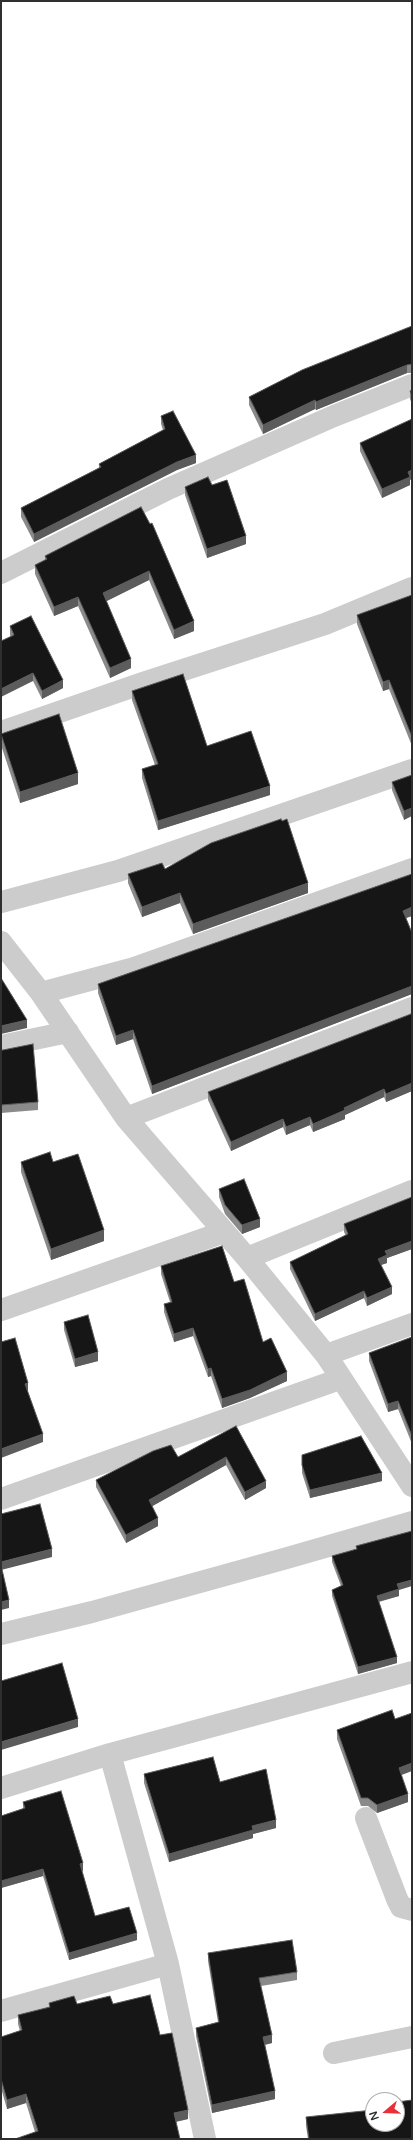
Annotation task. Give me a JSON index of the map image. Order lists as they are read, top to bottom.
{
  "north": "left"
}
